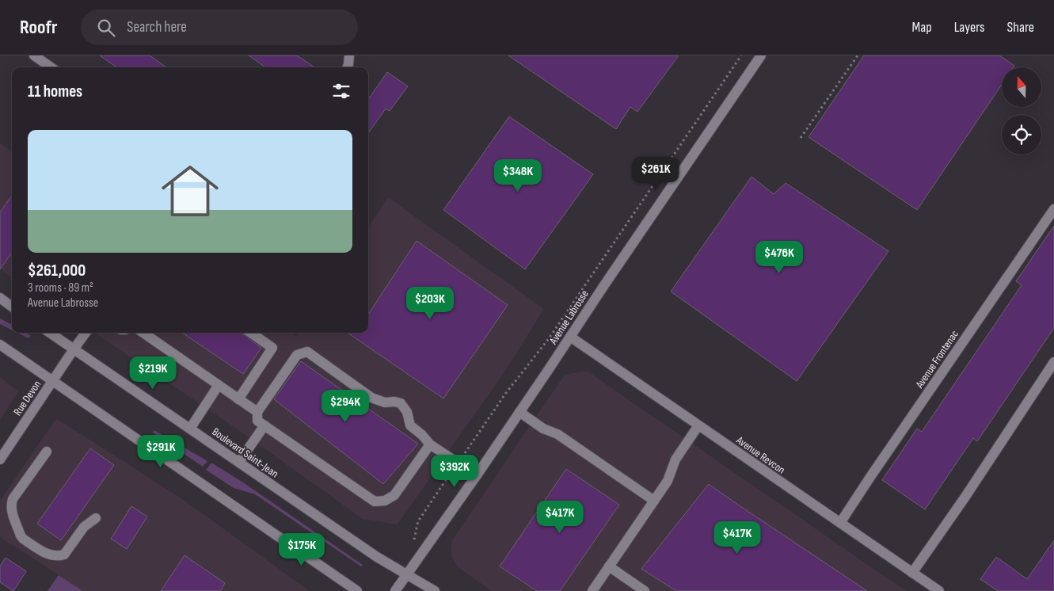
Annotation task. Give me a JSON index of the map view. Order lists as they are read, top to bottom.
{
  "streets": {
    "street": [
      "Avenue Labrosse",
      "Avenue Frontenac",
      "Rue Devon",
      "Boulevard Saint-Jean",
      "Avenue Revcon"
    ]
  },
  "crossings": [
    ["Avenue Labrosse", "Boulevard Saint-Jean"],
    ["Avenue Labrosse", "Avenue Revcon"],
    ["Avenue Frontenac", "Avenue Revcon"],
    ["Rue Devon", "Boulevard Saint-Jean"]
  ],
  "north": "top",
  "page": {
    "header": "Roofr",
    "search": "Search here",
    "nav": ["Map", "Layers", "Share"],
    "heading": "11 homes",
    "list": [
      {
        "name": "$261,000",
        "note": "3 rooms · 89 m² · Avenue Labrosse"
      }
    ],
    "price": [
      "$261K",
      "$348K",
      "$476K",
      "$203K",
      "$219K",
      "$294K",
      "$291K",
      "$392K",
      "$417K",
      "$417K",
      "$175K"
    ]
  }
}
